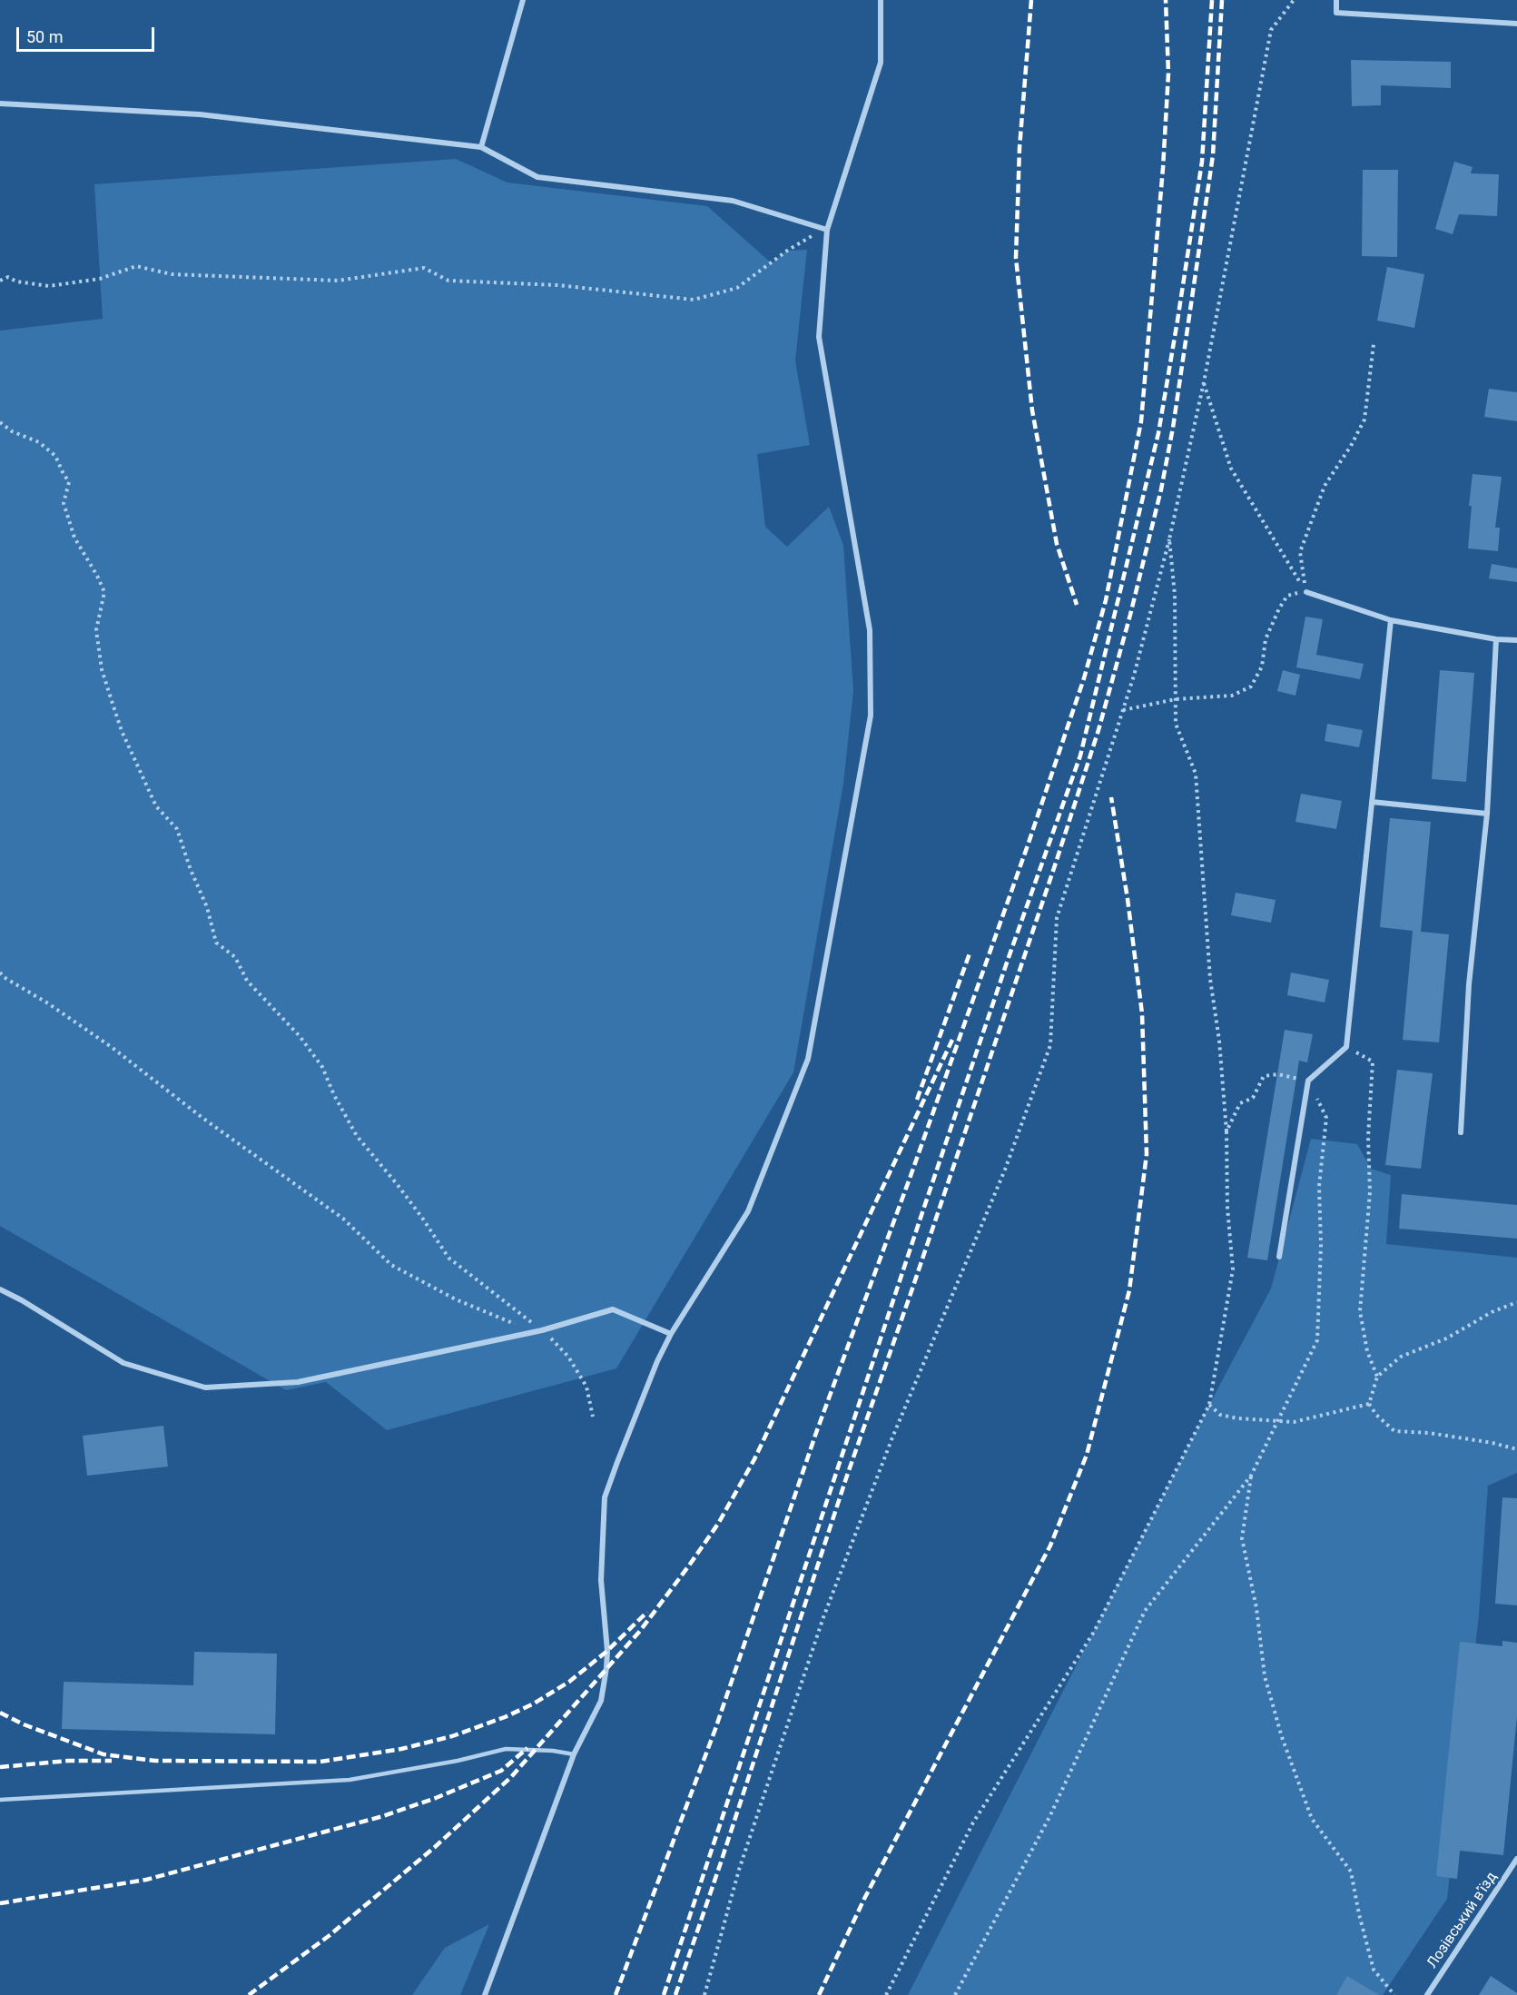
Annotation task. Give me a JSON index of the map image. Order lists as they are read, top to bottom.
{
  "streets": {
    "street": ["Лозівський в'їзд"]
  },
  "scale_bar": "50 m"
}
